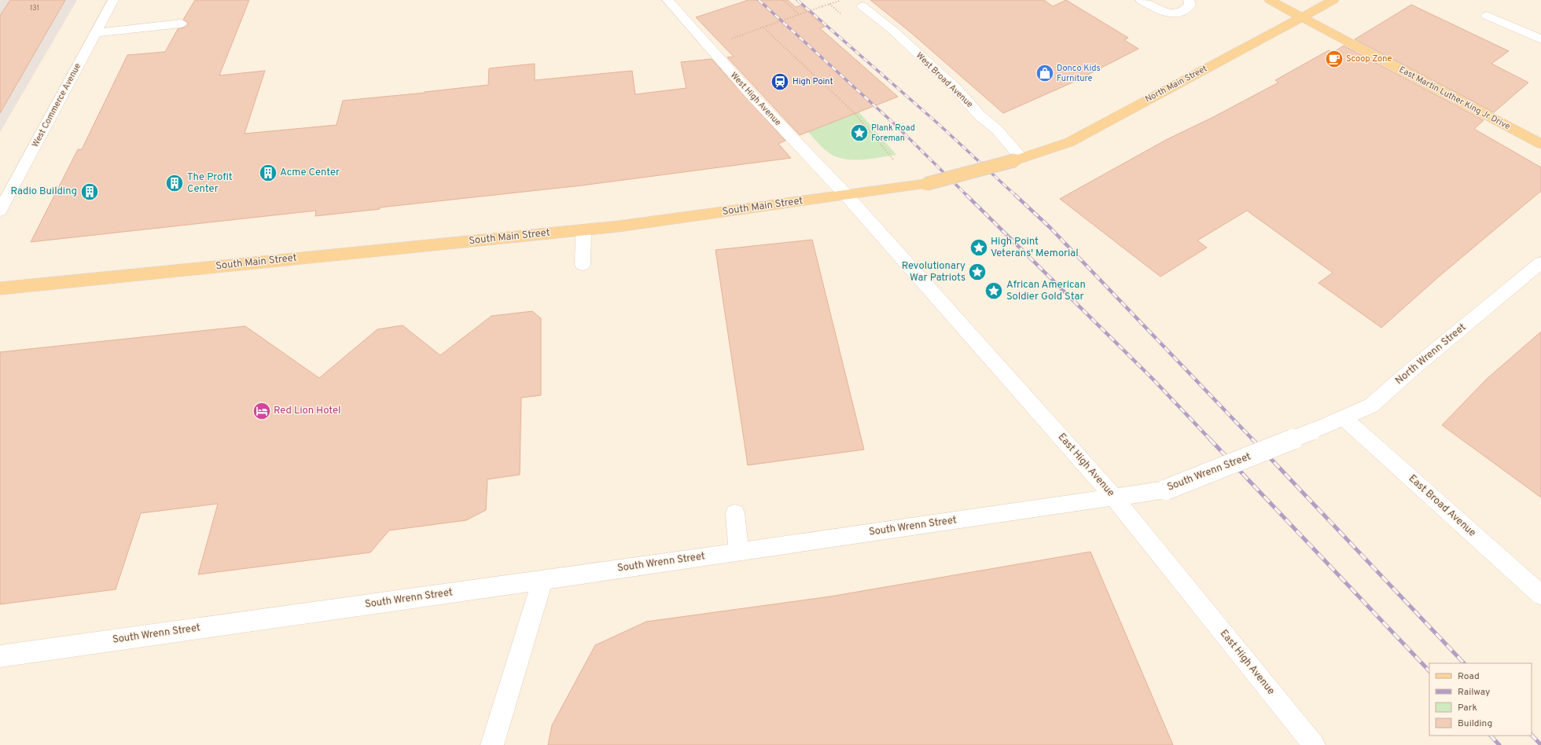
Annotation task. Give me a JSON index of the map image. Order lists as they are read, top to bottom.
{
  "streets": {
    "main road": ["North Main Street", "East Martin Luther King Jr Drive", "South Main Street"],
    "street": [
      "West Broad Avenue",
      "West High Avenue",
      "West Commerce Avenue",
      "North Wrenn Street",
      "East High Avenue",
      "South Wrenn Street",
      "East Broad Avenue"
    ]
  },
  "crossings": [
    ["West Broad Avenue", "North Main Street"],
    ["West Broad Avenue", "South Main Street"],
    ["North Main Street", "East Martin Luther King Jr Drive"],
    ["North Main Street", "South Main Street"],
    ["West High Avenue", "South Main Street"],
    ["West High Avenue", "East High Avenue"],
    ["South Main Street", "East High Avenue"],
    ["North Wrenn Street", "South Wrenn Street"],
    ["North Wrenn Street", "East Broad Avenue"],
    ["East High Avenue", "South Wrenn Street"]
  ],
  "places": {
    "cafe": ["Scoop Zone"],
    "shop": ["Donco Kids Furniture"],
    "station": ["High Point"],
    "place": [
      "Plank Road Foreman",
      "High Point Veterans' Memorial",
      "Revolutionary War Patriots",
      "African American Soldier Gold Star"
    ],
    "building": ["Acme Center", "The Profit Center", "Radio Building"],
    "hotel": ["Red Lion Hotel"]
  },
  "house_numbers": ["131"],
  "legend": [
    "Road",
    "Railway",
    "Park",
    "Building"
  ]
}
